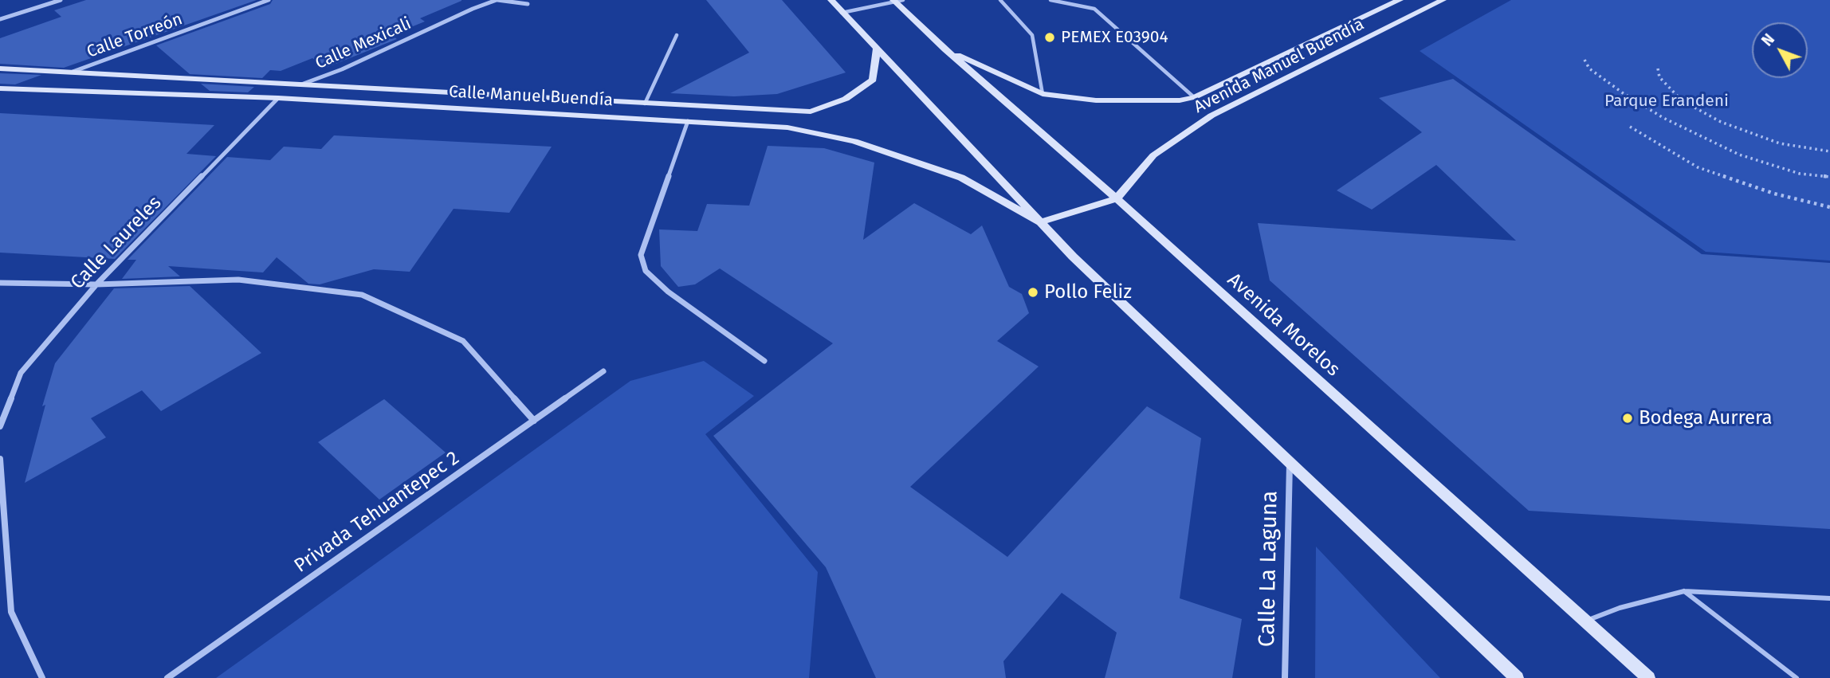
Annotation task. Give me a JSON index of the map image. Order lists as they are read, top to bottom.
{
  "streets": {
    "street": [
      "Calle Torreón",
      "Calle Mexicali",
      "Avenida Manuel Buendía",
      "Calle Manuel Buendía",
      "Calle Laureles",
      "Avenida Morelos",
      "Privada Tehuantepec 2",
      "Calle La Laguna"
    ]
  },
  "crossings": [
    ["Calle Torreón", "Calle Manuel Buendía"],
    ["Calle Mexicali", "Calle Manuel Buendía"],
    ["Avenida Manuel Buendía", "Avenida Morelos"],
    ["Calle Manuel Buendía", "Calle Laureles"]
  ],
  "parks": ["Parque Erandeni"],
  "places": ["PEMEX E03904", "Pollo Feliz", "Bodega Aurrera"],
  "north": "top left"
}
